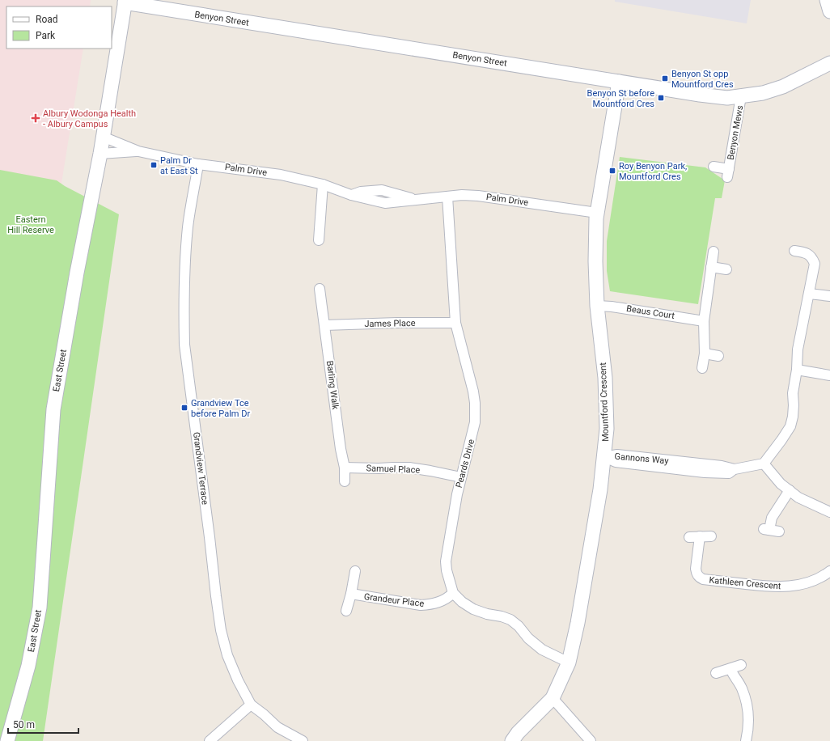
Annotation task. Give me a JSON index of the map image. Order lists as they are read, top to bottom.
{
  "streets": {
    "street": [
      "Benyon Street",
      "Benyon Mews",
      "Palm Drive",
      "Beaus Court",
      "James Place",
      "East Street",
      "Barling Walk",
      "Mountford Crescent",
      "Gannons Way",
      "Peards Drive",
      "Grandview Terrace",
      "Samuel Place",
      "Kathleen Crescent",
      "Grandeur Place"
    ]
  },
  "crossings": [
    ["Benyon Street", "Benyon Mews"],
    ["Benyon Street", "East Street"],
    ["Benyon Street", "Mountford Crescent"],
    ["Palm Drive", "East Street"],
    ["Palm Drive", "Mountford Crescent"],
    ["Palm Drive", "Peards Drive"],
    ["Palm Drive", "Grandview Terrace"],
    ["Beaus Court", "Mountford Crescent"],
    ["James Place", "Barling Walk"],
    ["James Place", "Peards Drive"],
    ["Barling Walk", "Samuel Place"],
    ["Mountford Crescent", "Gannons Way"],
    ["Mountford Crescent", "Peards Drive"],
    ["Peards Drive", "Samuel Place"],
    ["Peards Drive", "Grandeur Place"]
  ],
  "parks": ["Eastern Hill Reserve"],
  "places": {
    "transit": [
      "Benyon St opp Mountford Cres",
      "Benyon St before Mountford Cres",
      "Palm Dr at East St",
      "Roy Benyon Park, Mountford Cres",
      "Grandview Tce before Palm Dr"
    ],
    "health": ["Albury Wodonga Health - Albury Campus"]
  },
  "legend": ["Road", "Park"],
  "scale_bar": "50 m"
}
